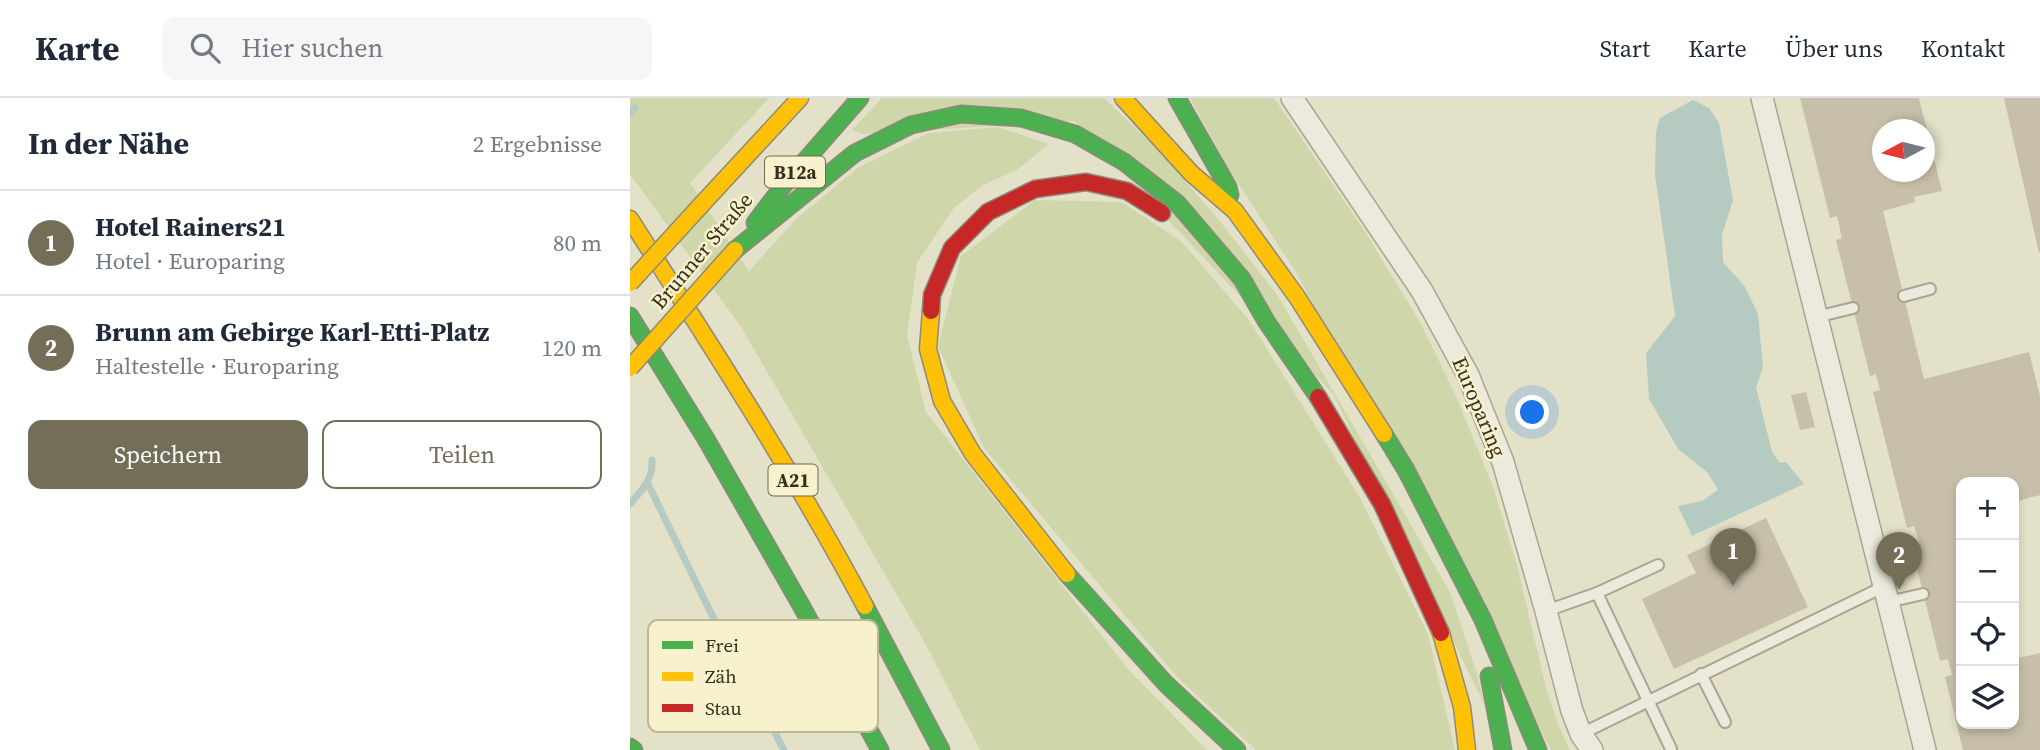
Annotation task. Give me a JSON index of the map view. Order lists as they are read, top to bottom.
{
  "streets": {
    "main road": ["B12a", "Brunner Straße", "A21"],
    "street": ["Europaring"]
  },
  "legend": ["Frei", "Zäh", "Stau"],
  "north": "left",
  "page": {
    "header": "Karte",
    "search": "Hier suchen",
    "nav": [
      "Start",
      "Karte",
      "Über uns",
      "Kontakt"
    ],
    "heading": ["In der Nähe", "2 Ergebnisse"],
    "list": [
      {
        "mark": "1",
        "name": "Hotel Rainers21",
        "note": "Hotel · Europaring",
        "value": "80 m"
      },
      {
        "mark": "2",
        "name": "Brunn am Gebirge Karl-Etti-Platz",
        "note": "Haltestelle · Europaring",
        "value": "120 m"
      }
    ],
    "buttons": ["Speichern", "Teilen"],
    "map_buttons": ["+", "−"],
    "pins": ["1", "2"]
  }
}
